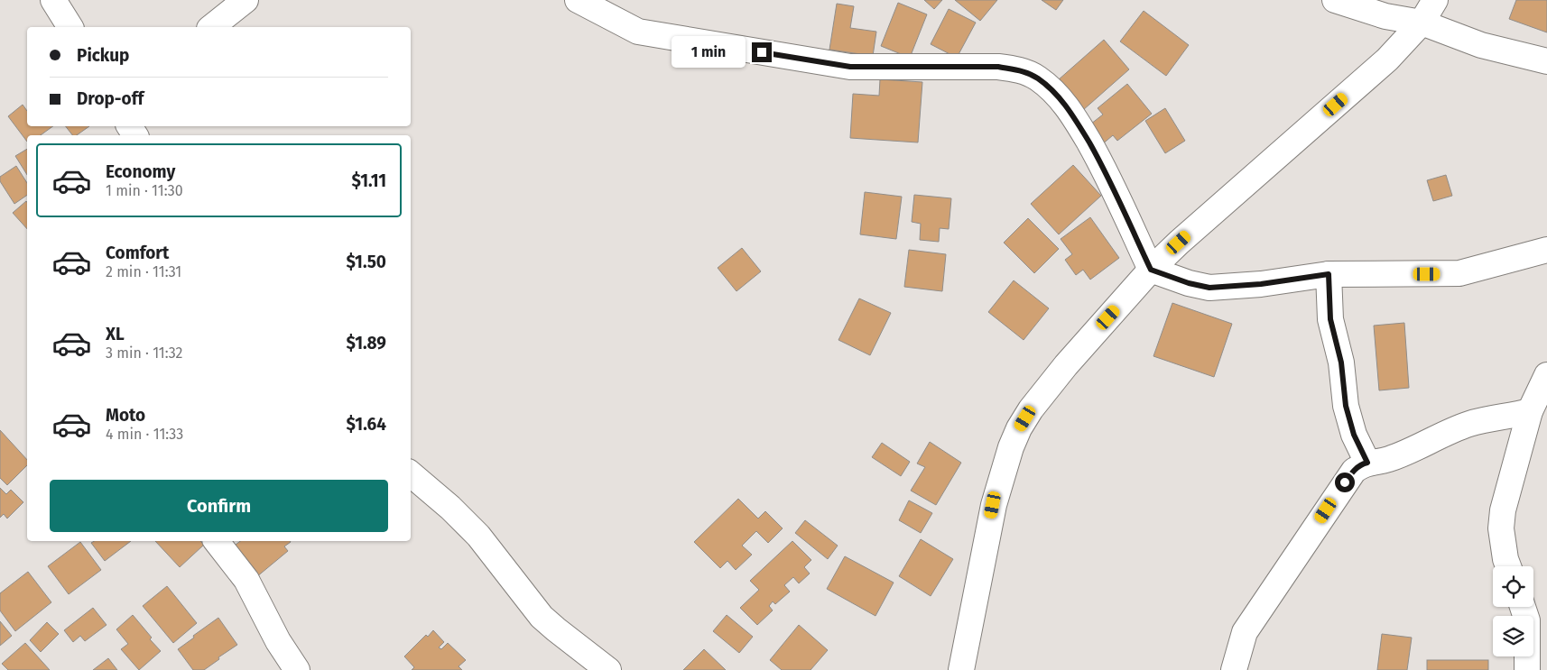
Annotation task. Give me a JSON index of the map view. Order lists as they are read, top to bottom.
{
  "page": {
    "banner": ["Pickup", "Drop-off"],
    "bubble": "1 min",
    "list": [
      {
        "name": "Economy",
        "note": "1 min · 11:30",
        "value": "$1.11"
      },
      {
        "name": "Comfort",
        "note": "2 min · 11:31",
        "value": "$1.50"
      },
      {
        "name": "XL",
        "note": "3 min · 11:32",
        "value": "$1.89"
      },
      {
        "name": "Moto",
        "note": "4 min · 11:33",
        "value": "$1.64"
      }
    ],
    "buttons": "Confirm"
  }
}
